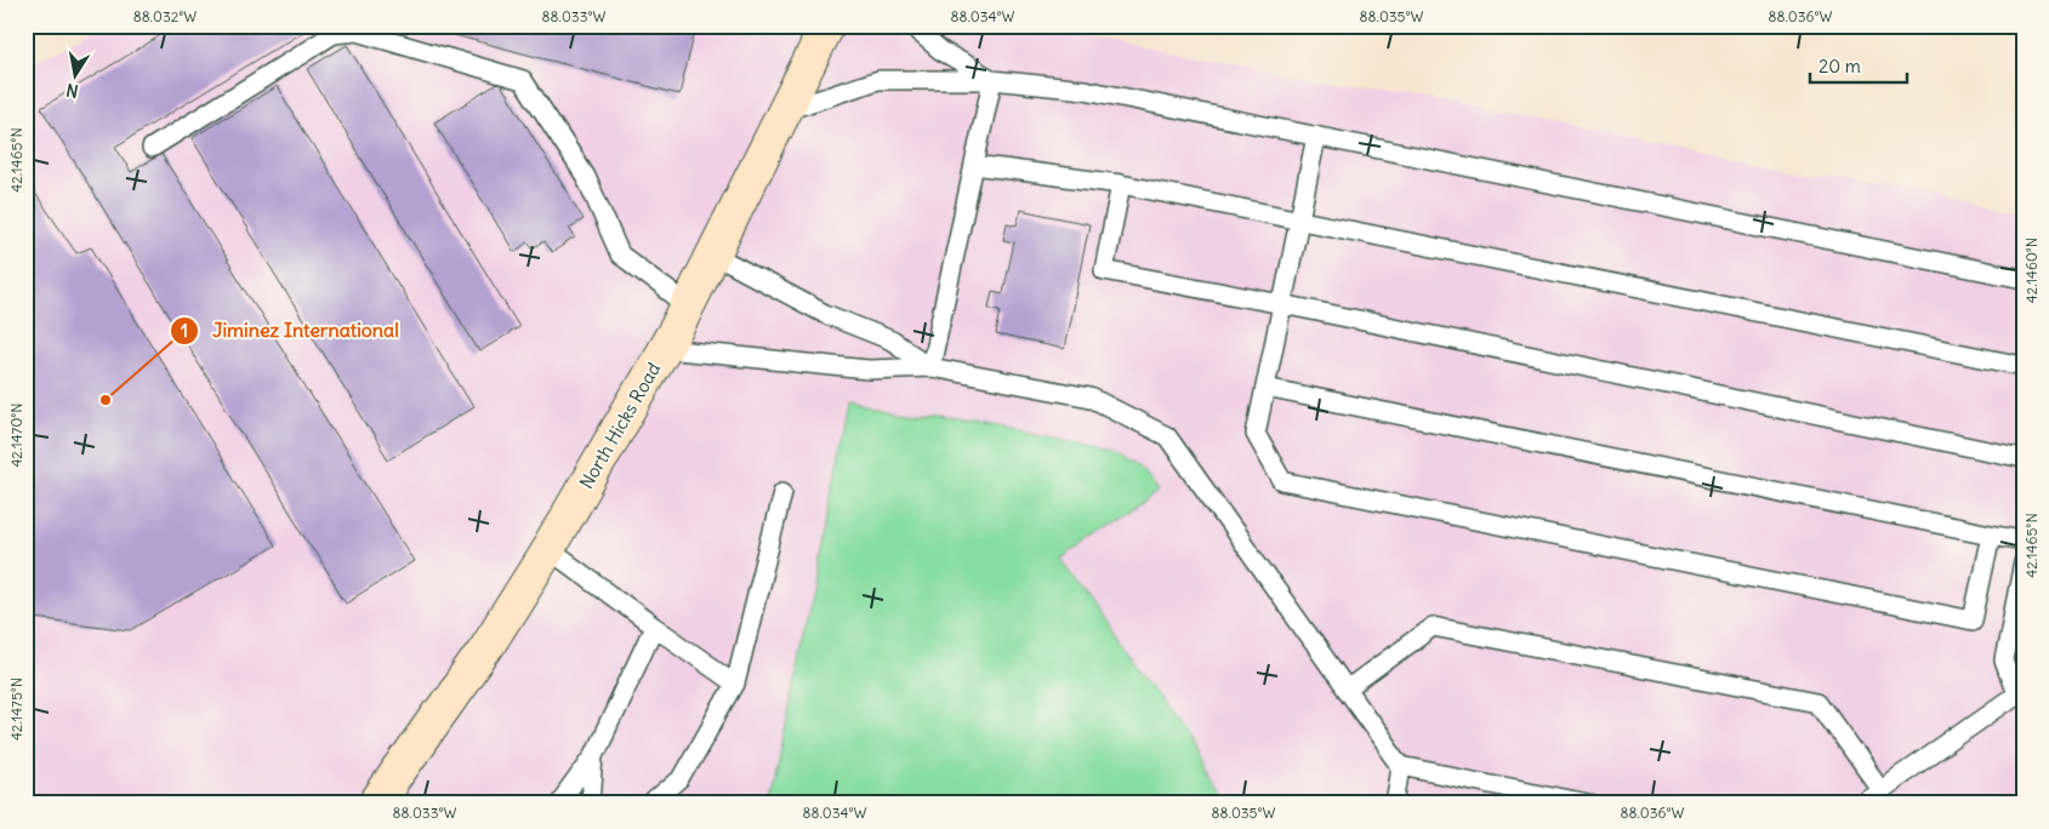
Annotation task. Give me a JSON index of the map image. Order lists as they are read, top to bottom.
{
  "streets": {
    "main road": ["North Hicks Road"]
  },
  "places": ["Jiminez International"],
  "scale_bar": "20 m",
  "north": "bottom",
  "coordinates": [
    "88.032°W",
    "88.033°W",
    "88.034°W",
    "88.035°W",
    "88.036°W",
    "42.1465°N",
    "42.1460°N",
    "42.1470°N",
    "42.1475°N"
  ]
}
